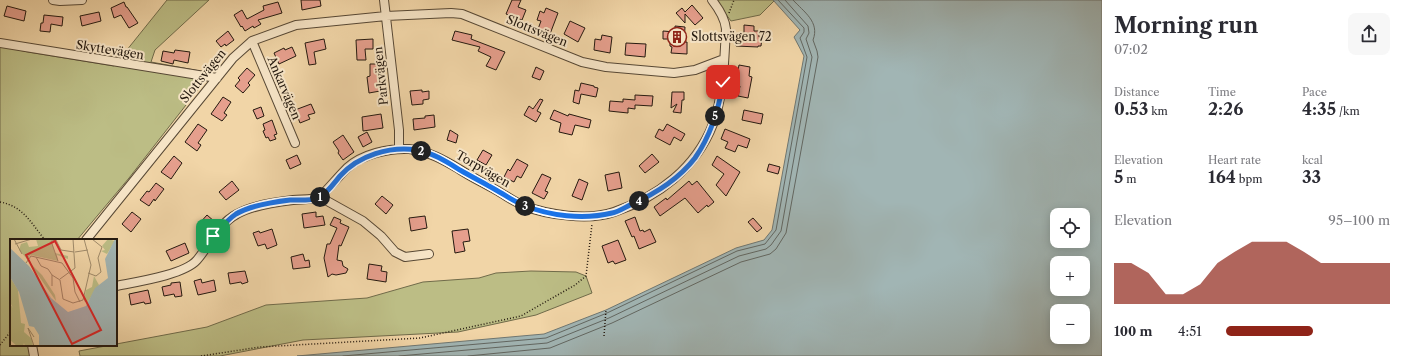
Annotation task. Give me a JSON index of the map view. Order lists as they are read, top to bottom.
{
  "streets": {
    "street": [
      "Slottsvägen",
      "Skyttevägen",
      "Parkvägen",
      "Ankarvägen",
      "Torpvägen"
    ]
  },
  "crossings": [
    ["Slottsvägen", "Skyttevägen"],
    ["Slottsvägen", "Parkvägen"],
    ["Slottsvägen", "Ankarvägen"],
    ["Slottsvägen", "Torpvägen"],
    ["Parkvägen", "Torpvägen"]
  ],
  "places": {
    "building": ["Slottsvägen 72"]
  },
  "page": {
    "heading": ["Morning run", "07:02"],
    "stats": [
      ["Distance", "0.53 km"],
      ["Time", "2:26"],
      ["Pace", "4:35 /km"],
      ["Elevation", "5 m"],
      ["Heart rate", "164 bpm"],
      ["kcal", "33"]
    ],
    "pins": [
      "5",
      "2",
      "1",
      "4",
      "3"
    ],
    "chart": ["Elevation", "95–100 m"],
    "map_buttons": ["+", "−"],
    "list": [
      {
        "name": "100 m",
        "note": "4:51"
      }
    ]
  }
}
